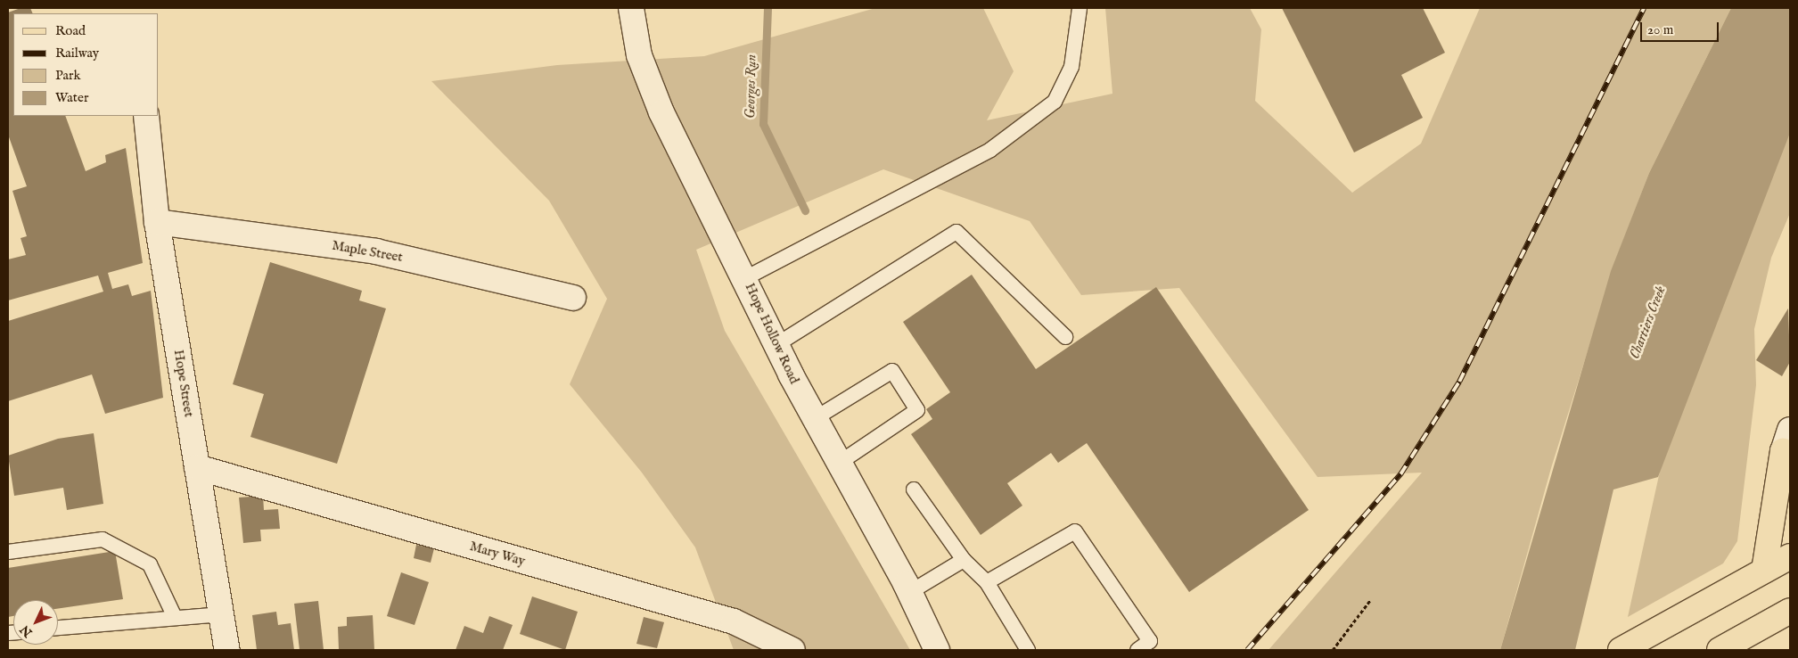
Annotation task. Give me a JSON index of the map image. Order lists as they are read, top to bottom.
{
  "streets": {
    "street": [
      "Maple Street",
      "Hope Hollow Road",
      "Hope Street",
      "Mary Way"
    ]
  },
  "crossings": [
    ["Maple Street", "Hope Street"],
    ["Hope Street", "Mary Way"]
  ],
  "water": ["Georges Run", "Chartiers Creek"],
  "legend": [
    "Road",
    "Railway",
    "Park",
    "Water"
  ],
  "scale_bar": "20 m",
  "north": "bottom left"
}
